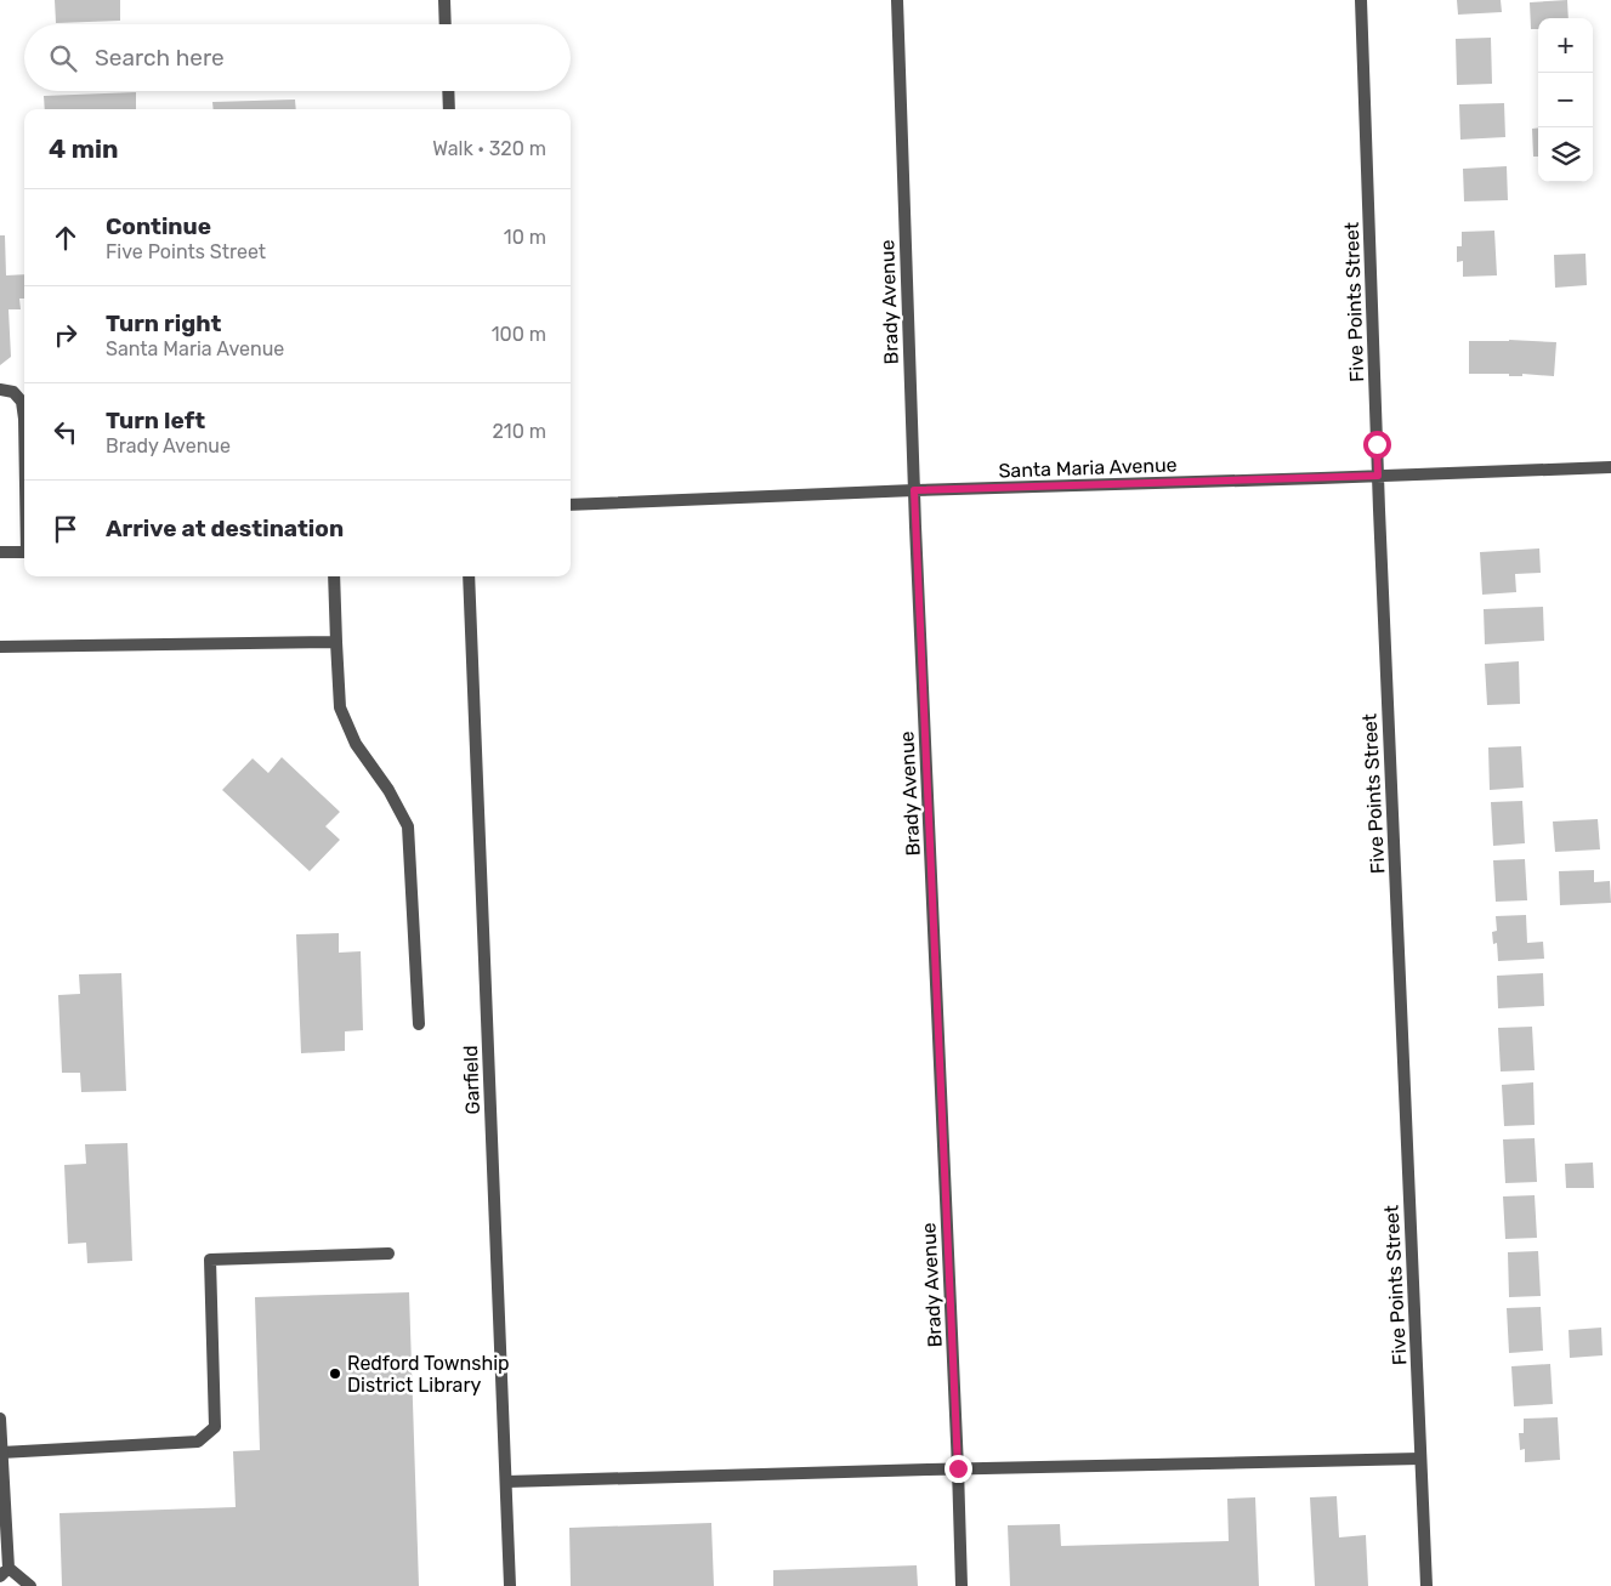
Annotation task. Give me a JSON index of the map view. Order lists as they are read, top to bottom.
{
  "streets": {
    "street": [
      "Brady Avenue",
      "Five Points Street",
      "Santa Maria Avenue",
      "Garfield"
    ]
  },
  "crossings": [
    ["Brady Avenue", "Santa Maria Avenue"],
    ["Five Points Street", "Santa Maria Avenue"]
  ],
  "places": ["Redford Township District Library"],
  "page": {
    "map_buttons": ["+", "−"],
    "search": "Search here",
    "heading": ["4 min", "Walk · 320 m"],
    "list": [
      ["Continue", "Five Points Street", "10 m"],
      ["Turn right", "Santa Maria Avenue", "100 m"],
      ["Turn left", "Brady Avenue", "210 m"],
      "Arrive at destination"
    ]
  }
}
